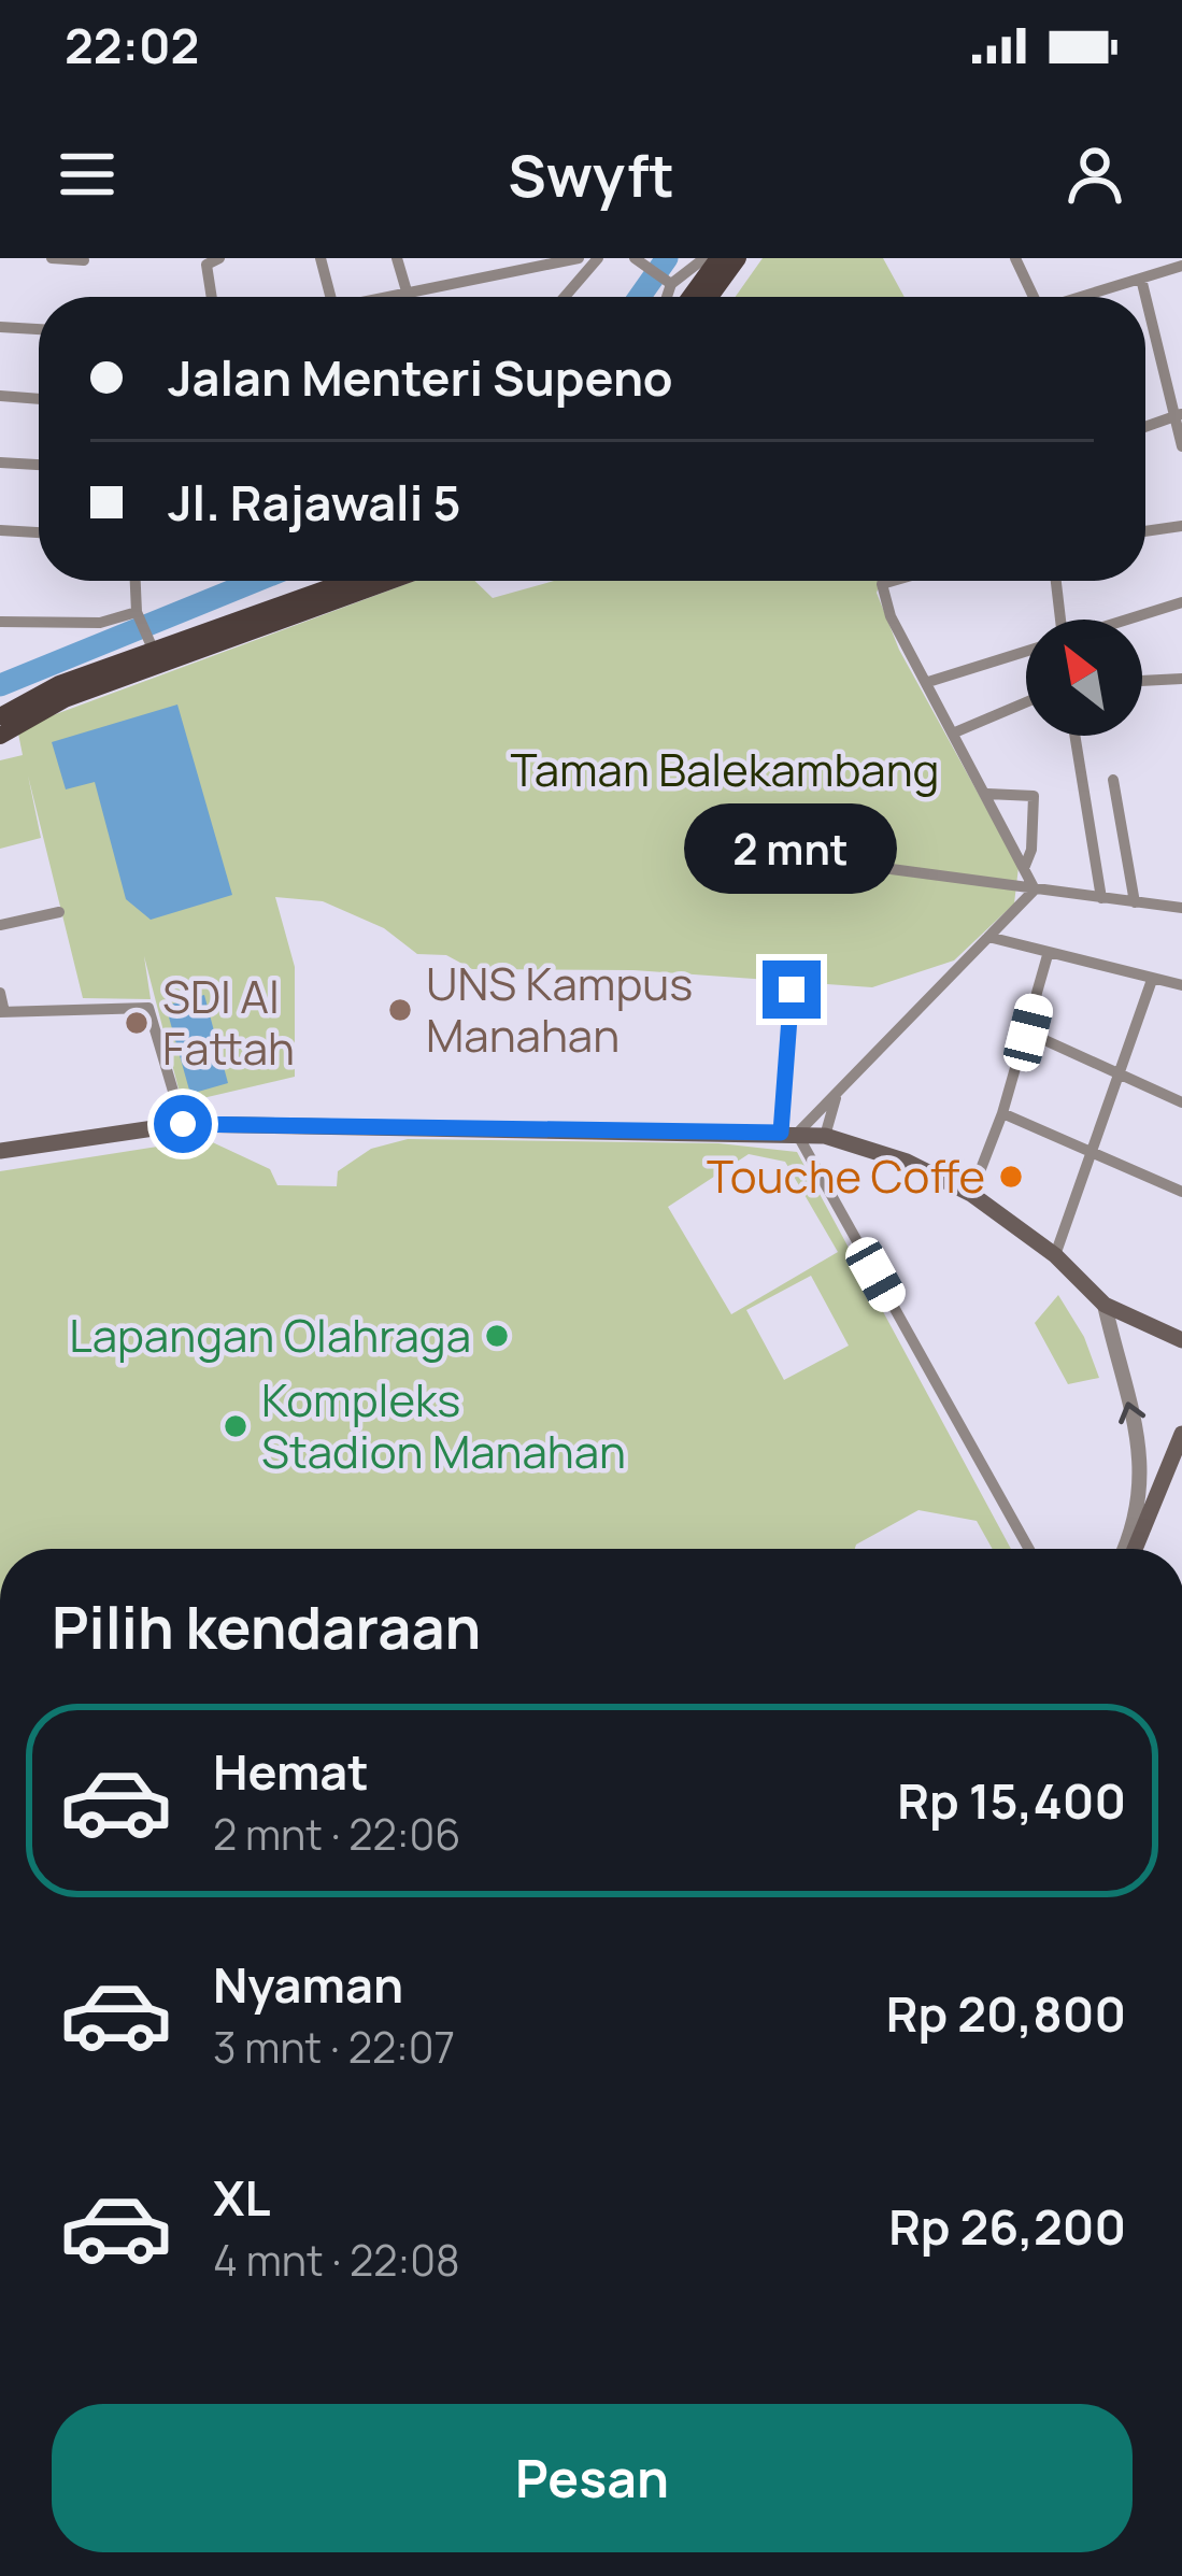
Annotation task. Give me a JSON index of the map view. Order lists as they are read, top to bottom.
{
  "parks": ["Taman Balekambang"],
  "places": [
    "UNS Kampus Manahan",
    "SDI Al Fattah",
    "Touche Coffe",
    "Lapangan Olahraga",
    "Kompleks Stadion Manahan"
  ],
  "north": "top left",
  "page": {
    "status": "22:02",
    "header": "Swyft",
    "banner": ["Jalan Menteri Supeno", "Jl. Rajawali 5"],
    "bubble": "2 mnt",
    "heading": "Pilih kendaraan",
    "list": [
      {
        "name": "Hemat",
        "note": "2 mnt · 22:06",
        "value": "Rp 15,400"
      },
      {
        "name": "Nyaman",
        "note": "3 mnt · 22:07",
        "value": "Rp 20,800"
      },
      {
        "name": "XL",
        "note": "4 mnt · 22:08",
        "value": "Rp 26,200"
      }
    ],
    "buttons": "Pesan"
  }
}
